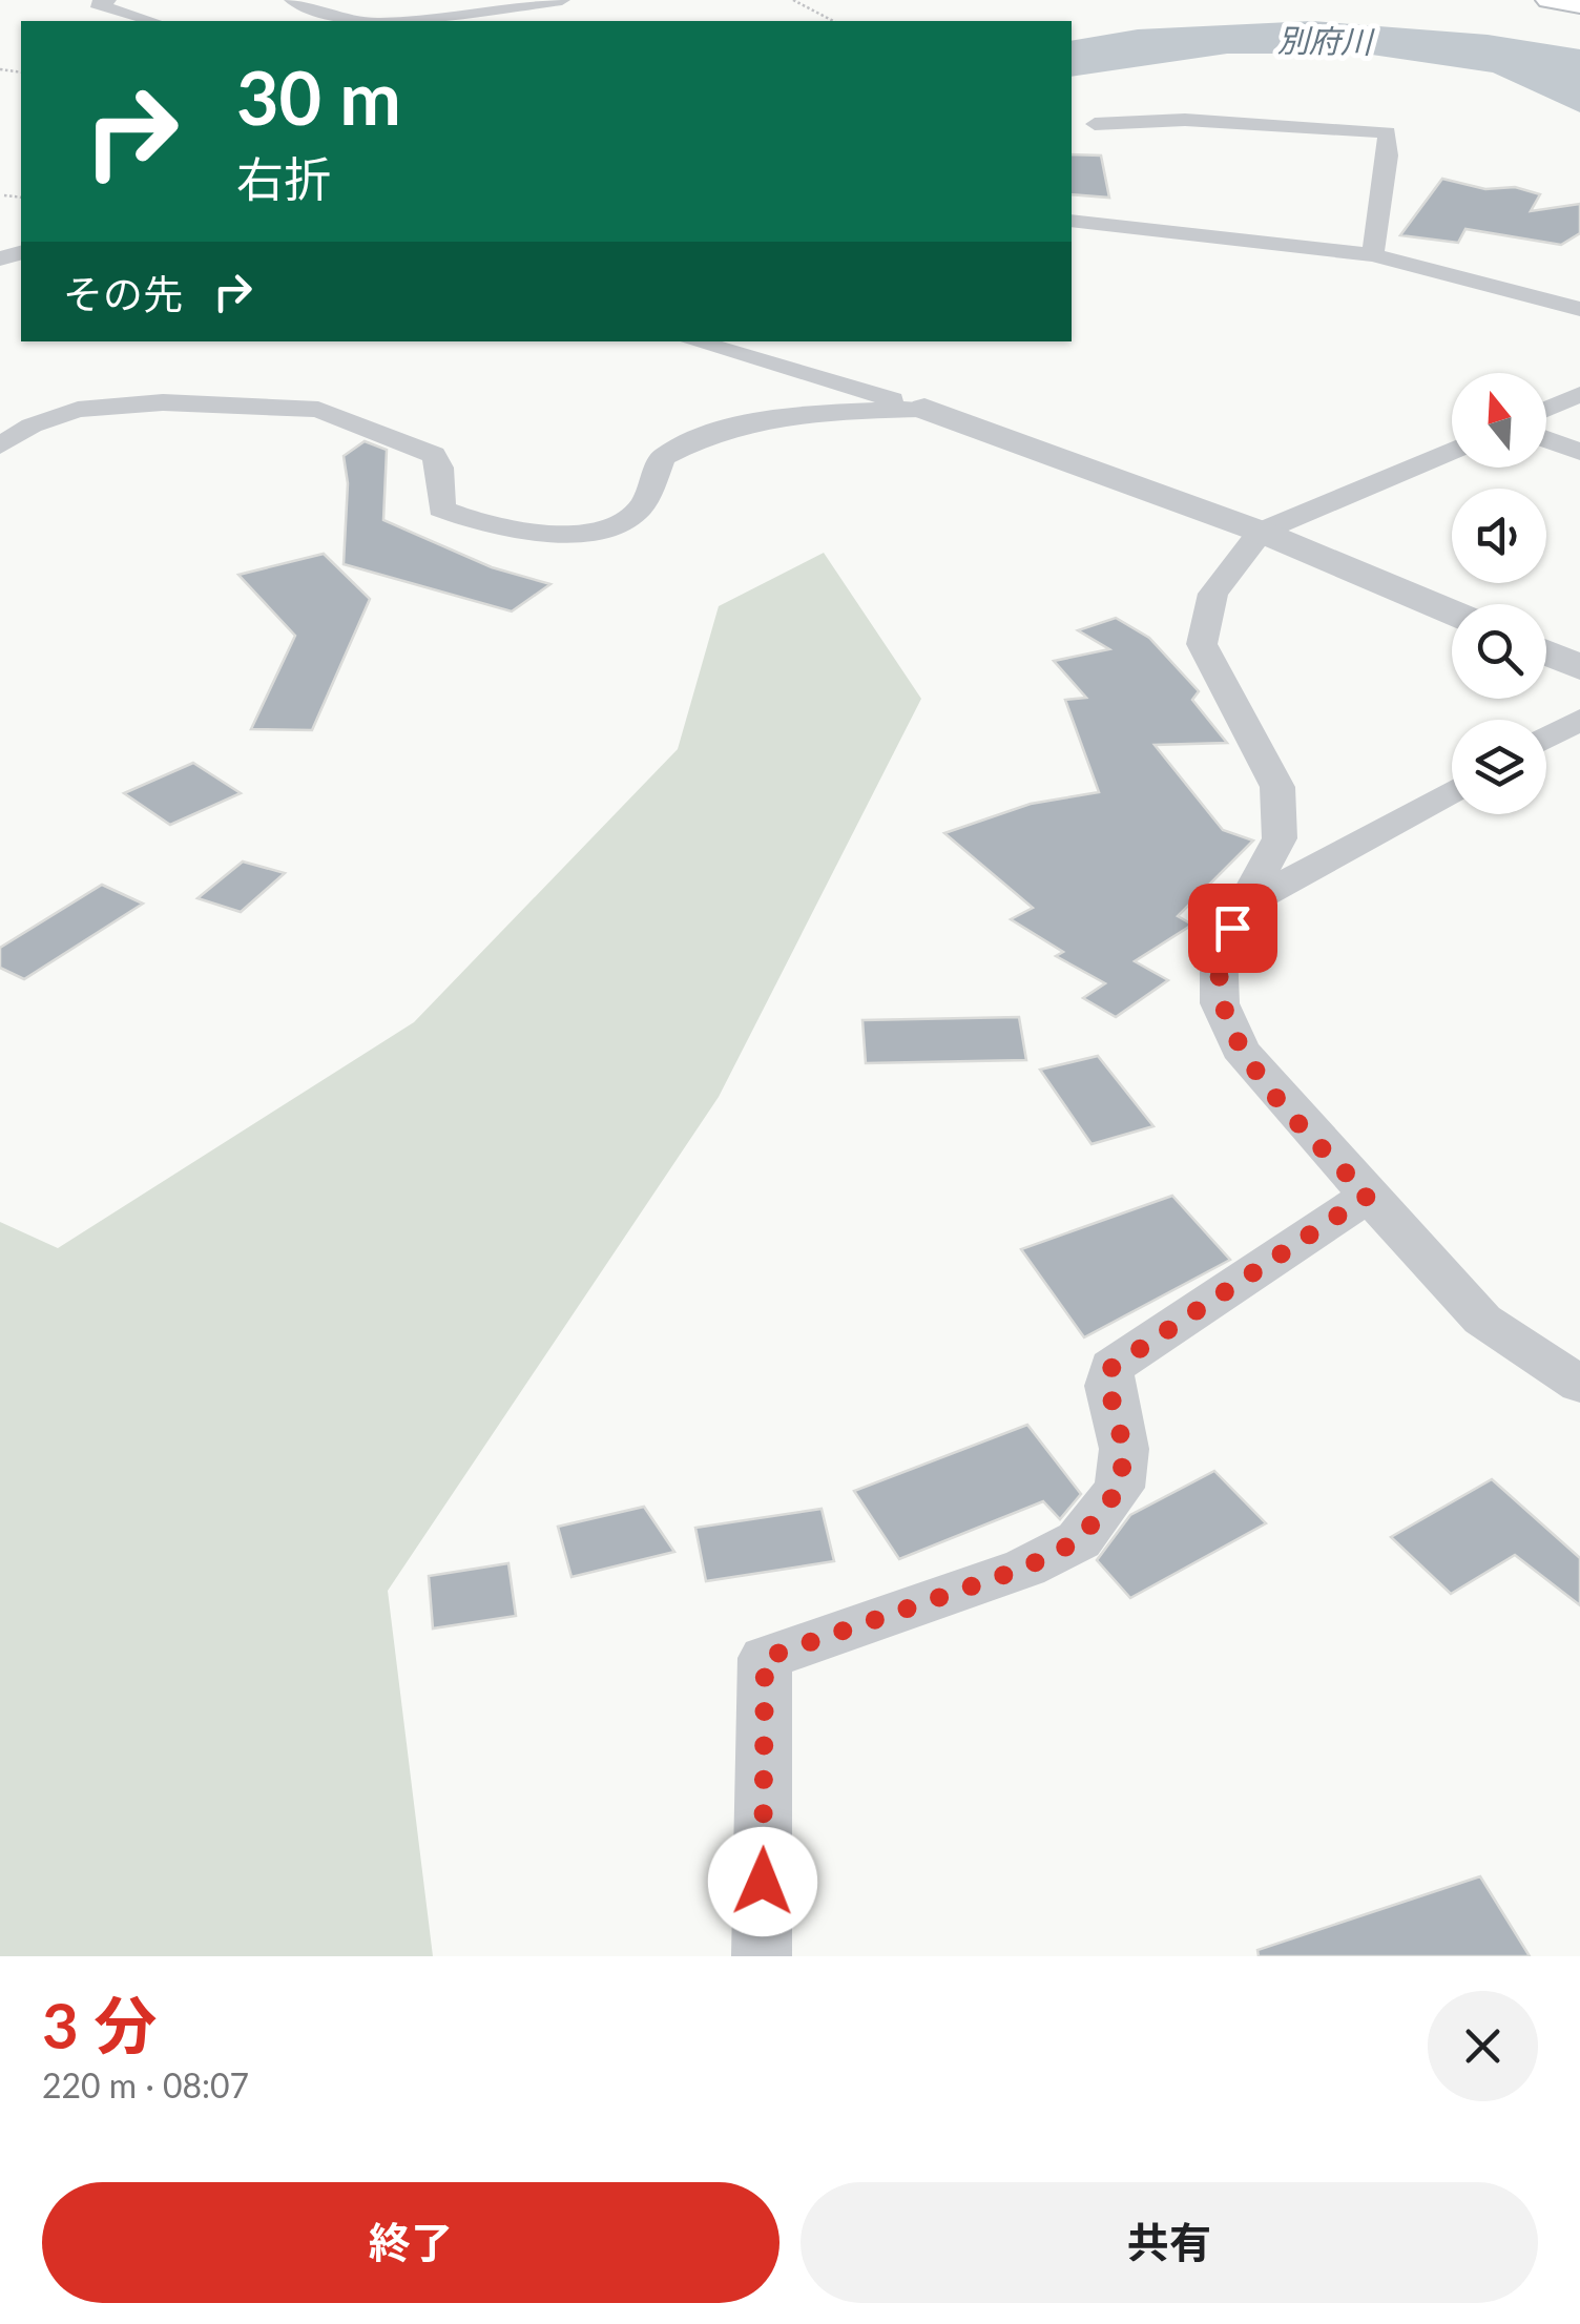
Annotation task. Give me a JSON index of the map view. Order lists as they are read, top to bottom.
{
  "water": ["別府川"],
  "north": "top",
  "page": {
    "turn": ["30 m", "右折"],
    "then": "その先",
    "heading": ["3 分", "220 m · 08:07"],
    "buttons": ["終了", "共有"]
  }
}
